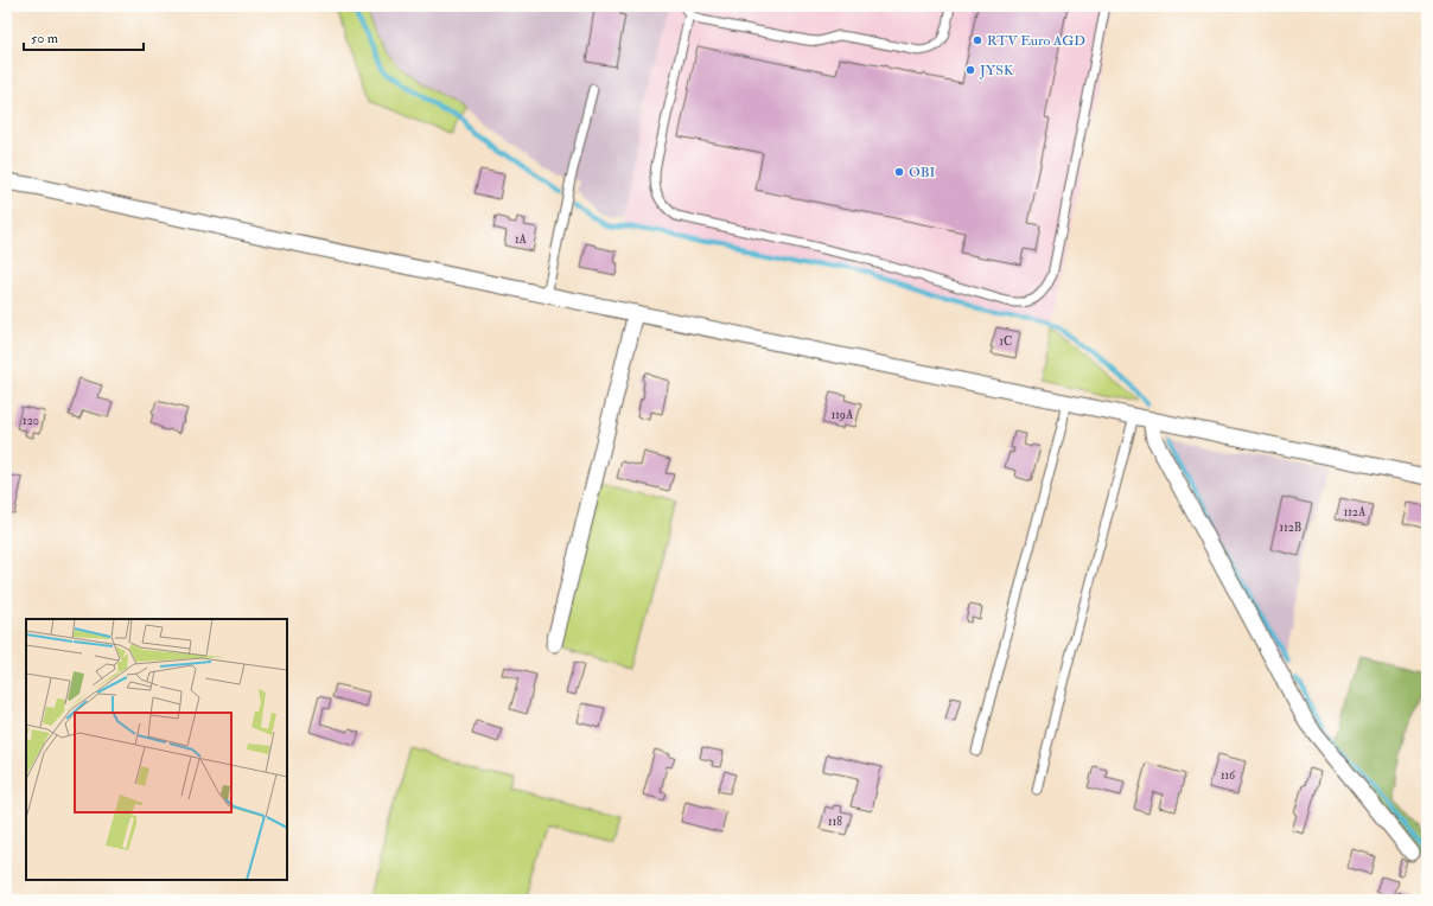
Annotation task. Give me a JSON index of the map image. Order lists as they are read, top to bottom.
{
  "places": ["RTV Euro AGD", "JYSK", "OBI"],
  "house_numbers": [
    "1A",
    "1C",
    "119A",
    "120",
    "112A",
    "112B",
    "116",
    "118"
  ],
  "scale_bar": "50 m"
}
